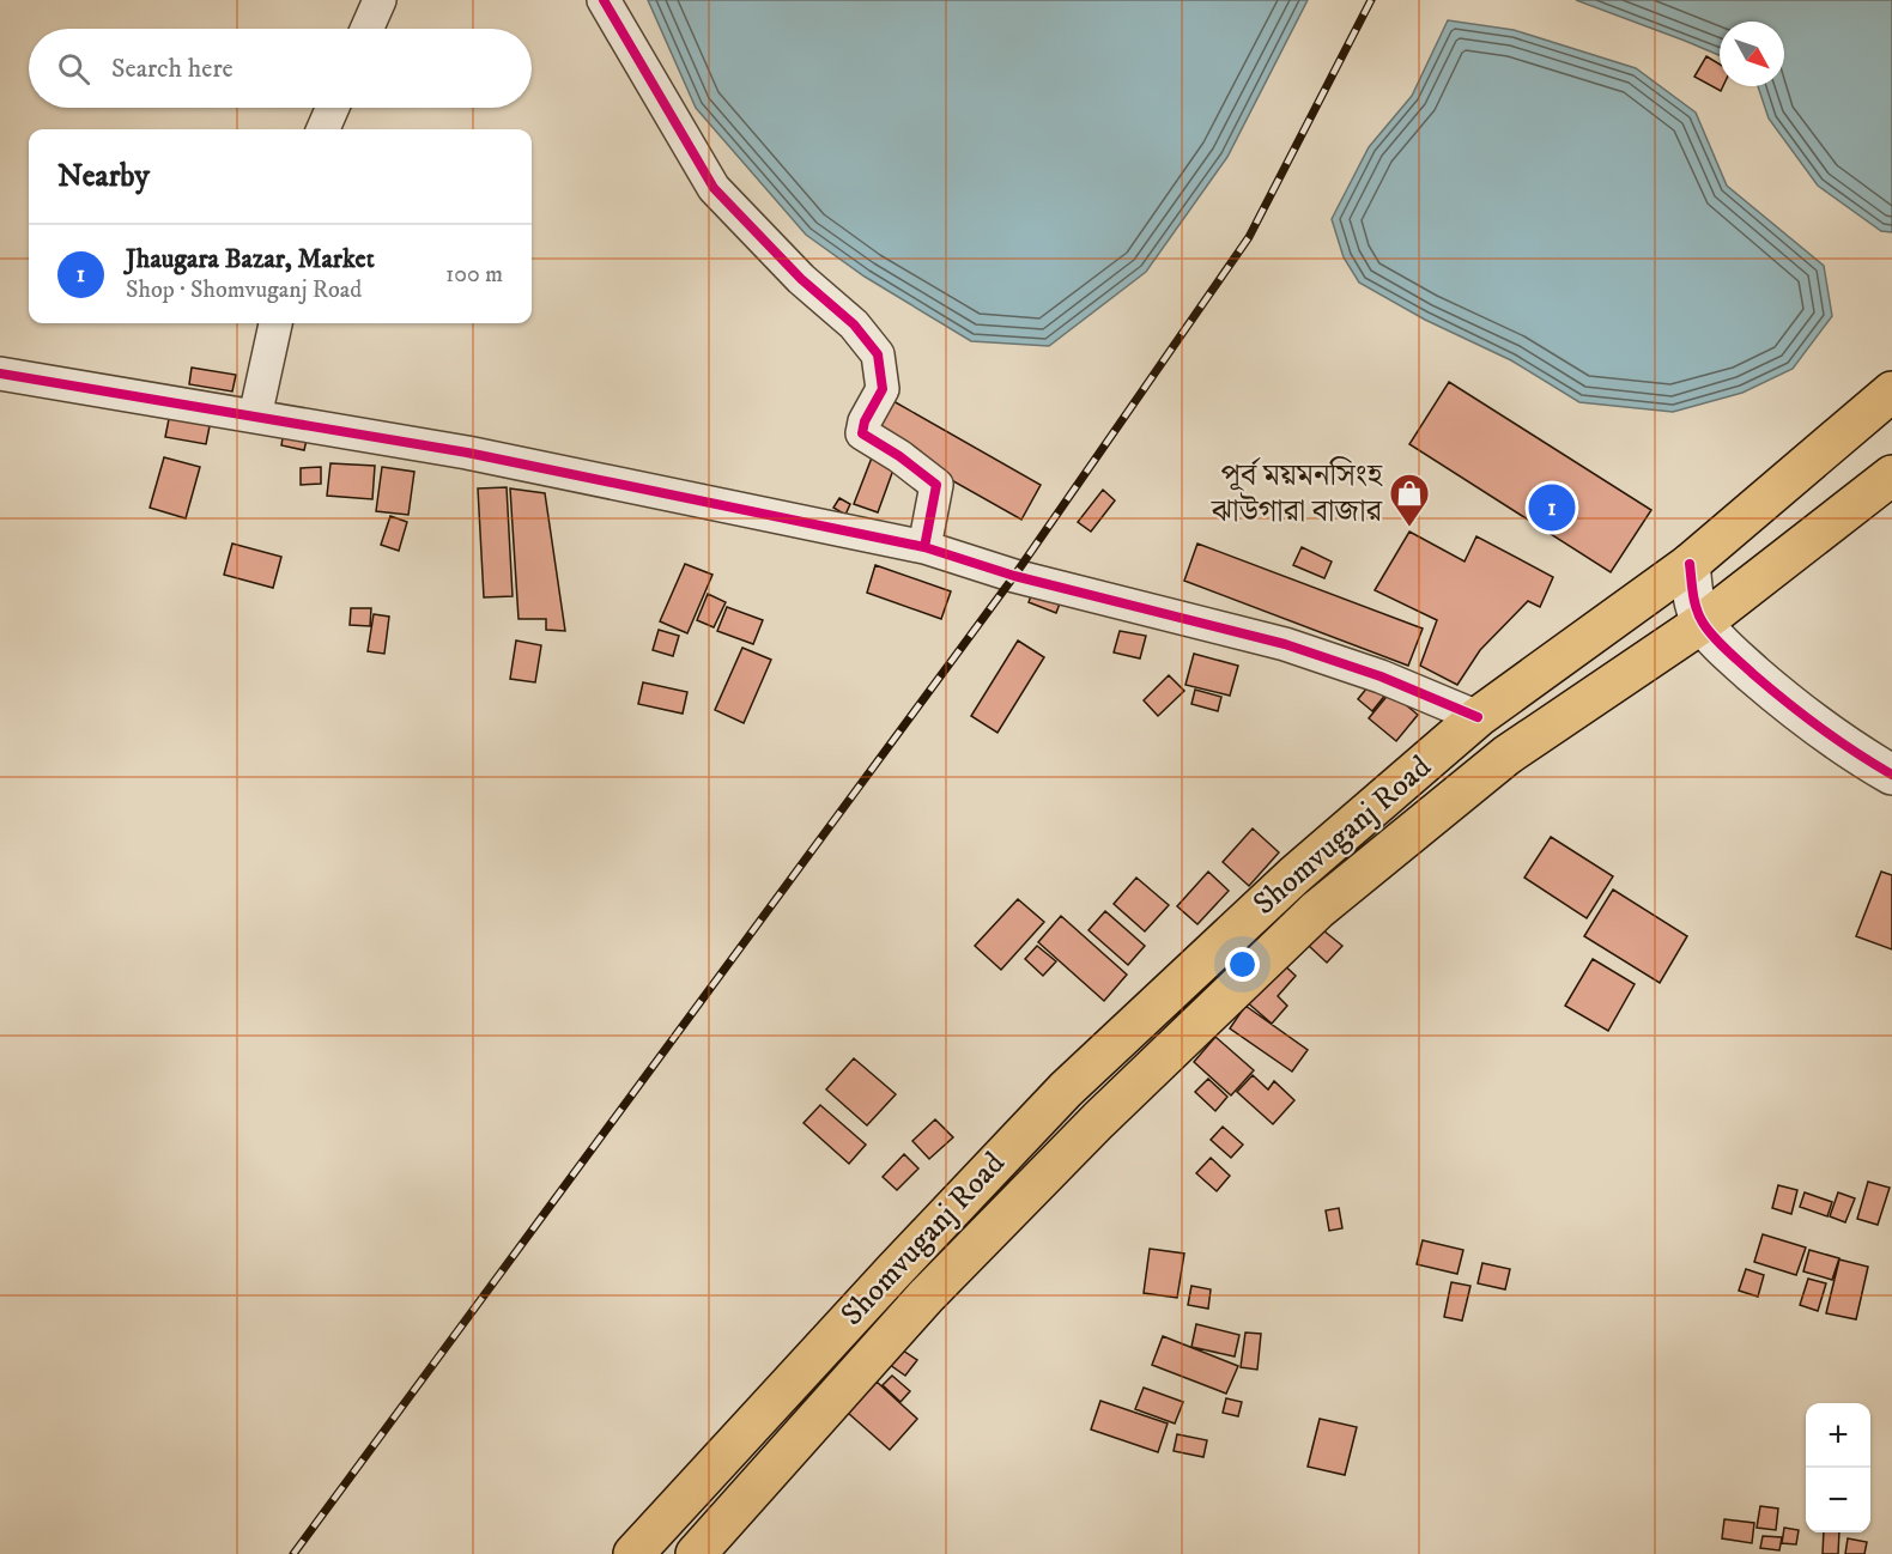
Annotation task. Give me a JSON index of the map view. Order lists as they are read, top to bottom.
{
  "streets": {
    "main road": ["Shomvuganj Road"]
  },
  "places": {
    "shop": ["পূর্ব ময়মনসিংহ ঝাউগারা বাজার"]
  },
  "north": "bottom right",
  "page": {
    "search": "Search here",
    "heading": "Nearby",
    "list": [
      {
        "mark": "1",
        "name": "Jhaugara Bazar, Market",
        "note": "Shop · Shomvuganj Road",
        "value": "100 m"
      }
    ],
    "pins": "1",
    "map_buttons": ["+", "−"]
  }
}
